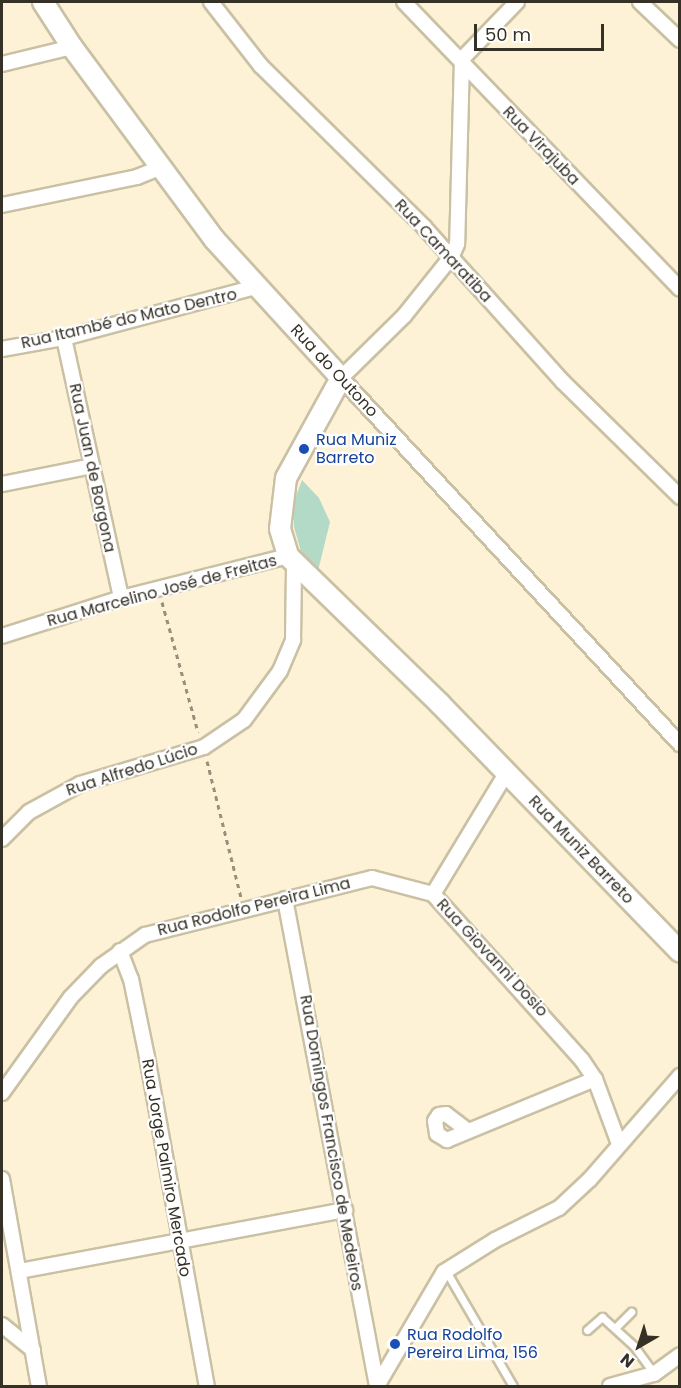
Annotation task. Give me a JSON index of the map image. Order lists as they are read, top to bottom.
{
  "streets": {
    "street": [
      "Rua Virajuba",
      "Rua Camaratiba",
      "Rua Itambé do Mato Dentro",
      "Rua do Outono",
      "Rua Juan de Borgona",
      "Rua Marcelino José de Freitas",
      "Rua Alfredo Lúcio",
      "Rua Muniz Barreto",
      "Rua Rodolfo Pereira Lima",
      "Rua Giovanni Dosio",
      "Rua Domingos Francisco de Medeiros",
      "Rua Jorge Palmiro Mercado"
    ]
  },
  "crossings": [
    ["Rua Itambé do Mato Dentro", "Rua do Outono"],
    ["Rua Itambé do Mato Dentro", "Rua Juan de Borgona"],
    ["Rua Juan de Borgona", "Rua Marcelino José de Freitas"],
    ["Rua Marcelino José de Freitas", "Rua Alfredo Lúcio"],
    ["Rua Marcelino José de Freitas", "Rua Muniz Barreto"],
    ["Rua Alfredo Lúcio", "Rua Muniz Barreto"],
    ["Rua Muniz Barreto", "Rua Giovanni Dosio"],
    ["Rua Rodolfo Pereira Lima", "Rua Giovanni Dosio"],
    ["Rua Rodolfo Pereira Lima", "Rua Domingos Francisco de Medeiros"],
    ["Rua Rodolfo Pereira Lima", "Rua Jorge Palmiro Mercado"]
  ],
  "places": ["Rua Muniz Barreto", "Rua Rodolfo Pereira Lima, 156"],
  "scale_bar": "50 m",
  "north": "bottom left"
}
